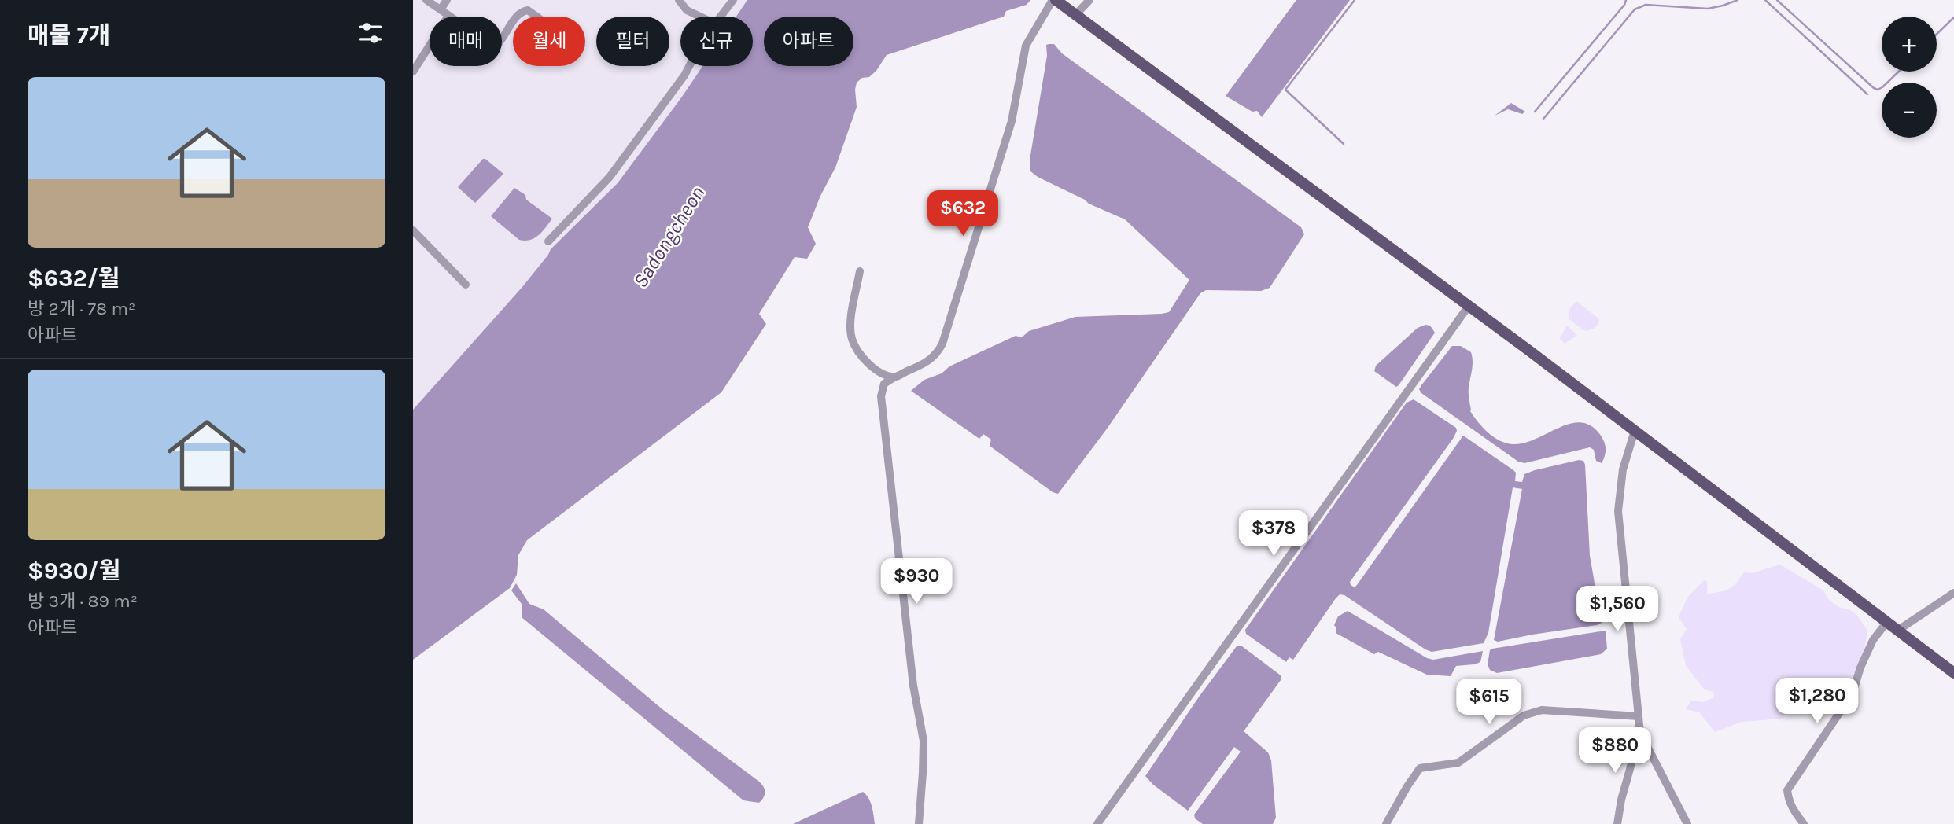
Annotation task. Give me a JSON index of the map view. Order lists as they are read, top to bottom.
{
  "water": ["Sadongcheon"],
  "page": {
    "heading": "매물 7개",
    "map_buttons": ["+", "−"],
    "chip": [
      "매매",
      "월세",
      "필터",
      "신규",
      "아파트"
    ],
    "list": [
      {
        "name": "$632/월",
        "note": "방 2개 · 78 m² · 아파트"
      },
      {
        "name": "$930/월",
        "note": "방 3개 · 89 m² · 아파트"
      }
    ],
    "price": [
      "$632",
      "$378",
      "$930",
      "$1,560",
      "$1,280",
      "$615",
      "$880"
    ]
  }
}
